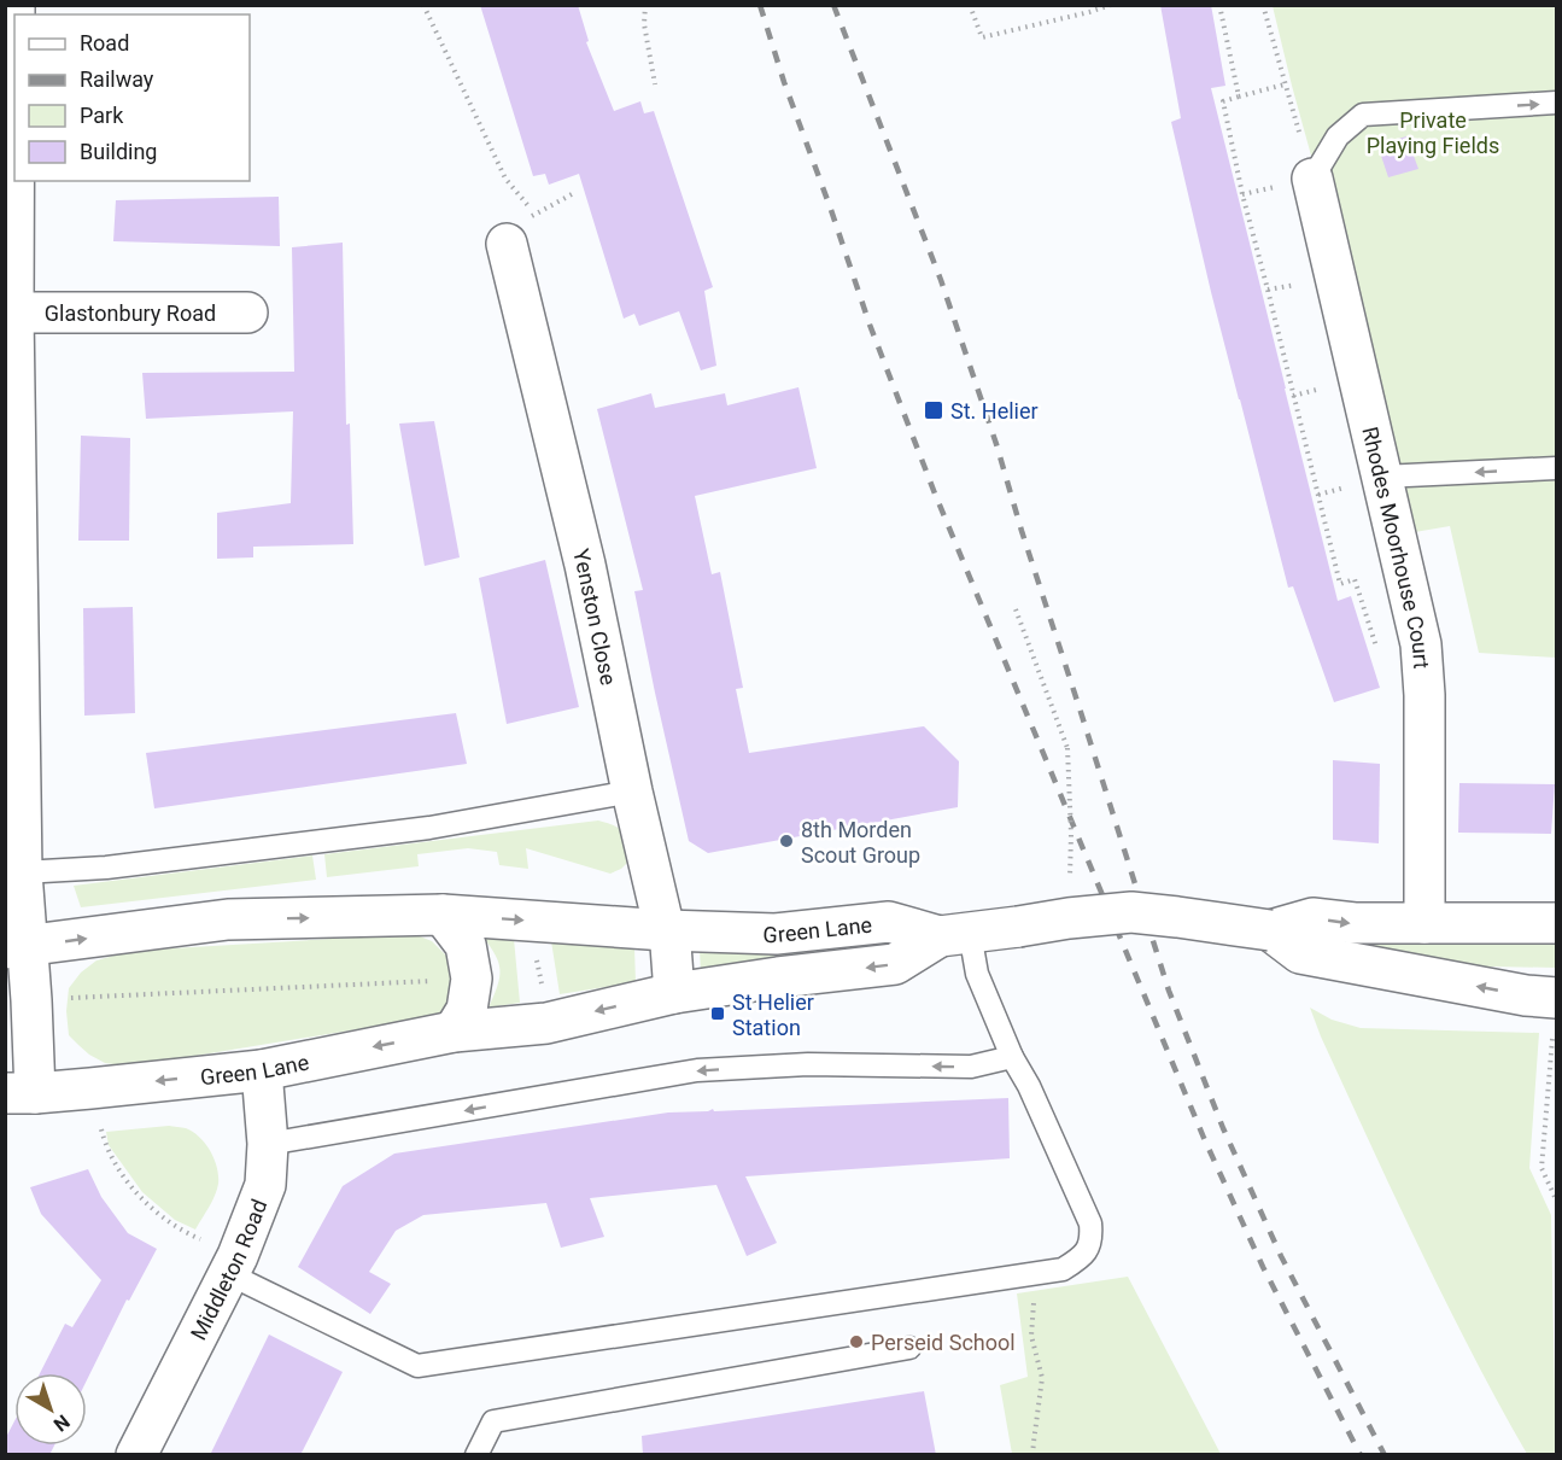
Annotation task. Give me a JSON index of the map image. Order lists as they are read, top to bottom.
{
  "streets": {
    "street": [
      "Glastonbury Road",
      "Rhodes Moorhouse Court",
      "Yenston Close",
      "Green Lane",
      "Middleton Road"
    ]
  },
  "crossings": [
    ["Glastonbury Road", "Green Lane"],
    ["Yenston Close", "Green Lane"],
    ["Green Lane", "Middleton Road"]
  ],
  "parks": ["Private Playing Fields"],
  "places": {
    "transit": ["St. Helier", "St Helier Station"],
    "other": ["8th Morden Scout Group", "Perseid School"]
  },
  "legend": [
    "Road",
    "Railway",
    "Park",
    "Building"
  ],
  "north": "bottom right"
}
